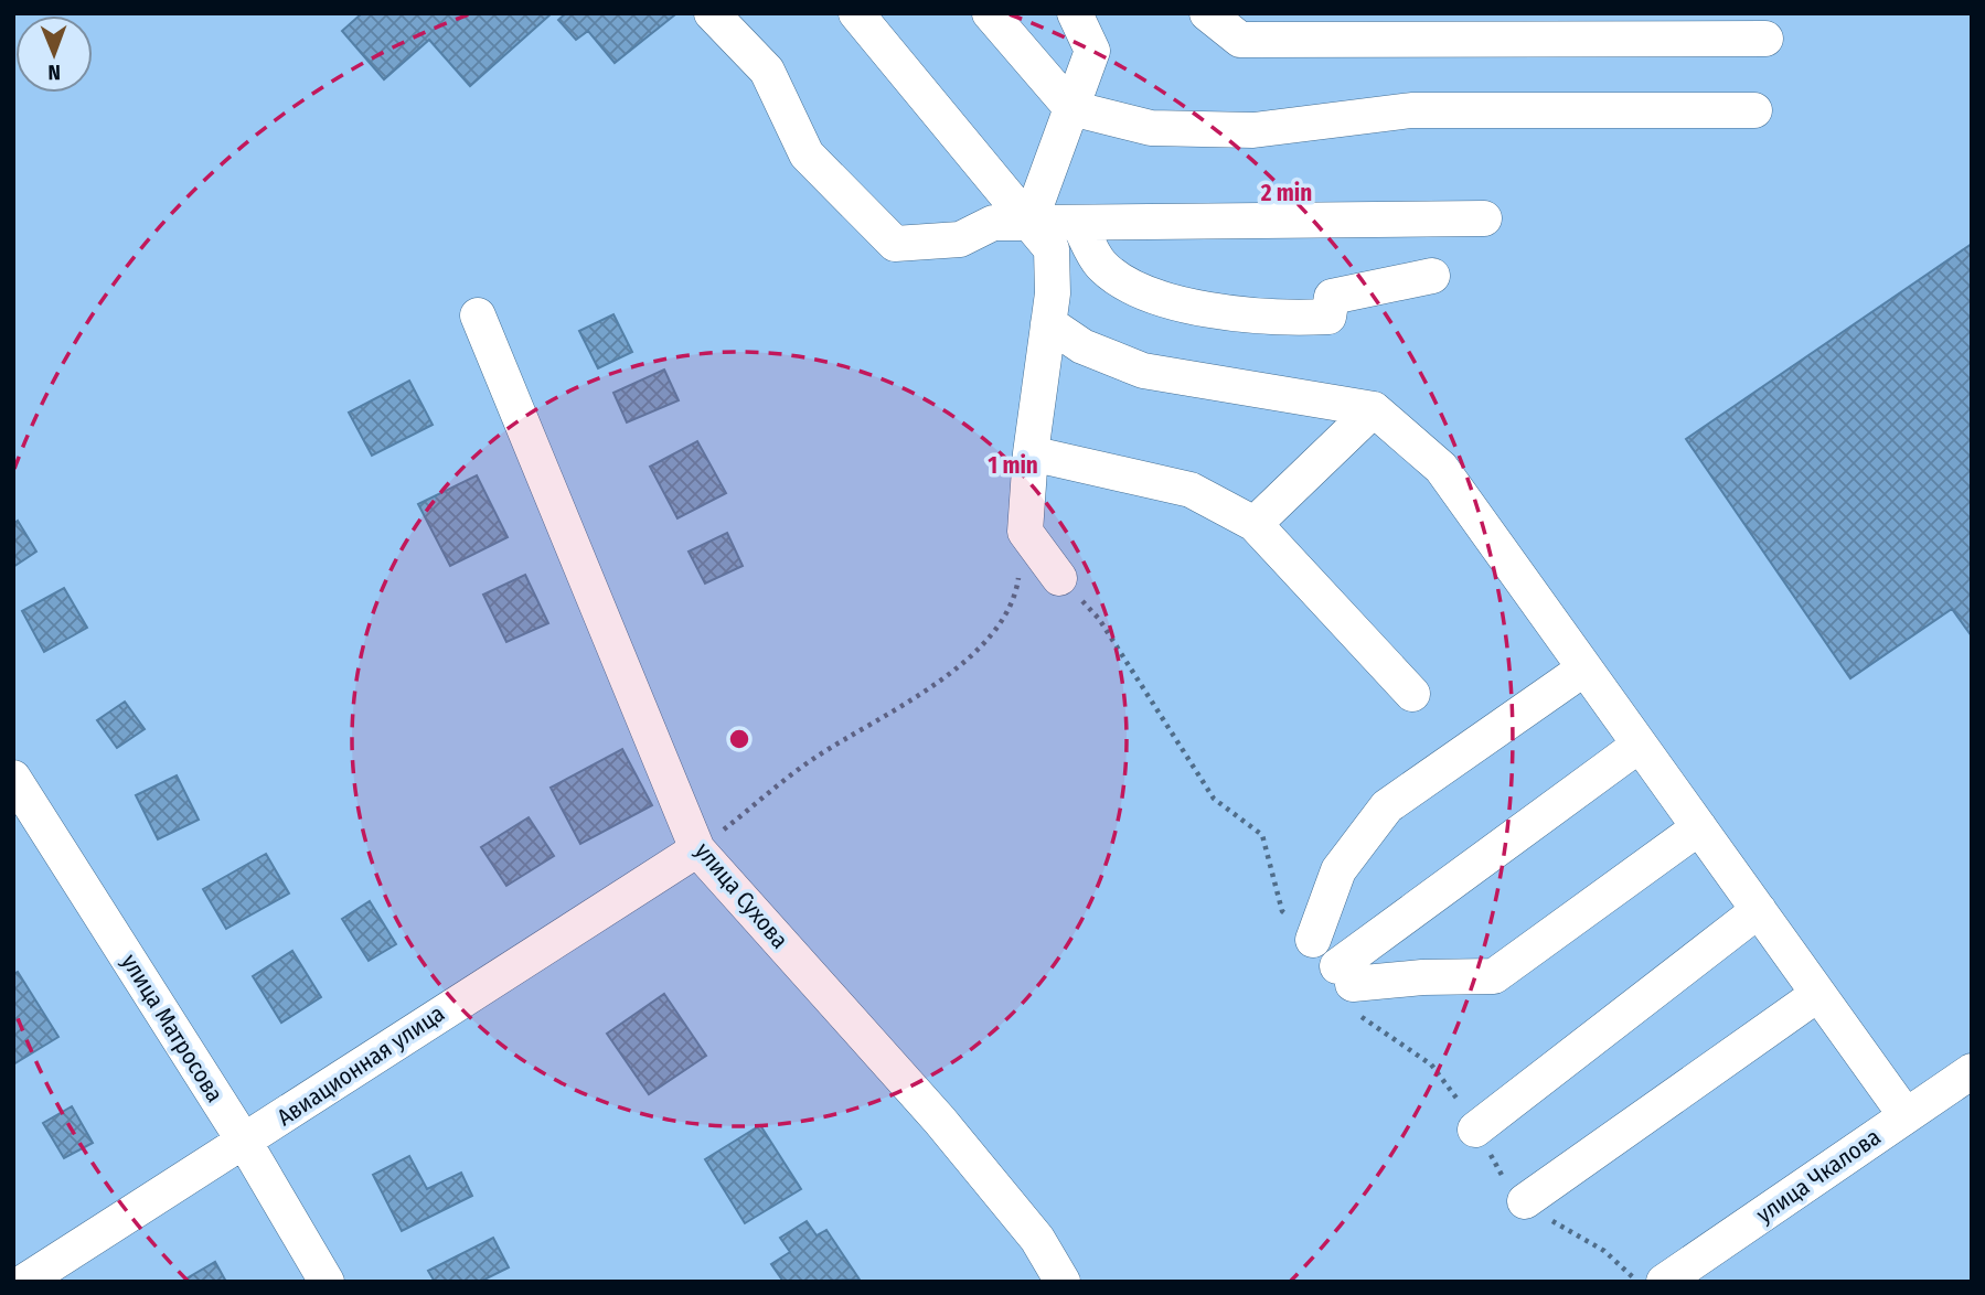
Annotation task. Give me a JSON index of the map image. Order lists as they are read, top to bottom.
{
  "streets": {
    "street": [
      "улица Сухова",
      "улица Матросова",
      "Авиационная улица",
      "улица Чкалова"
    ]
  },
  "crossings": [
    ["улица Сухова", "Авиационная улица"],
    ["улица Матросова", "Авиационная улица"]
  ],
  "north": "bottom",
  "rings": ["2 min", "1 min"]
}
